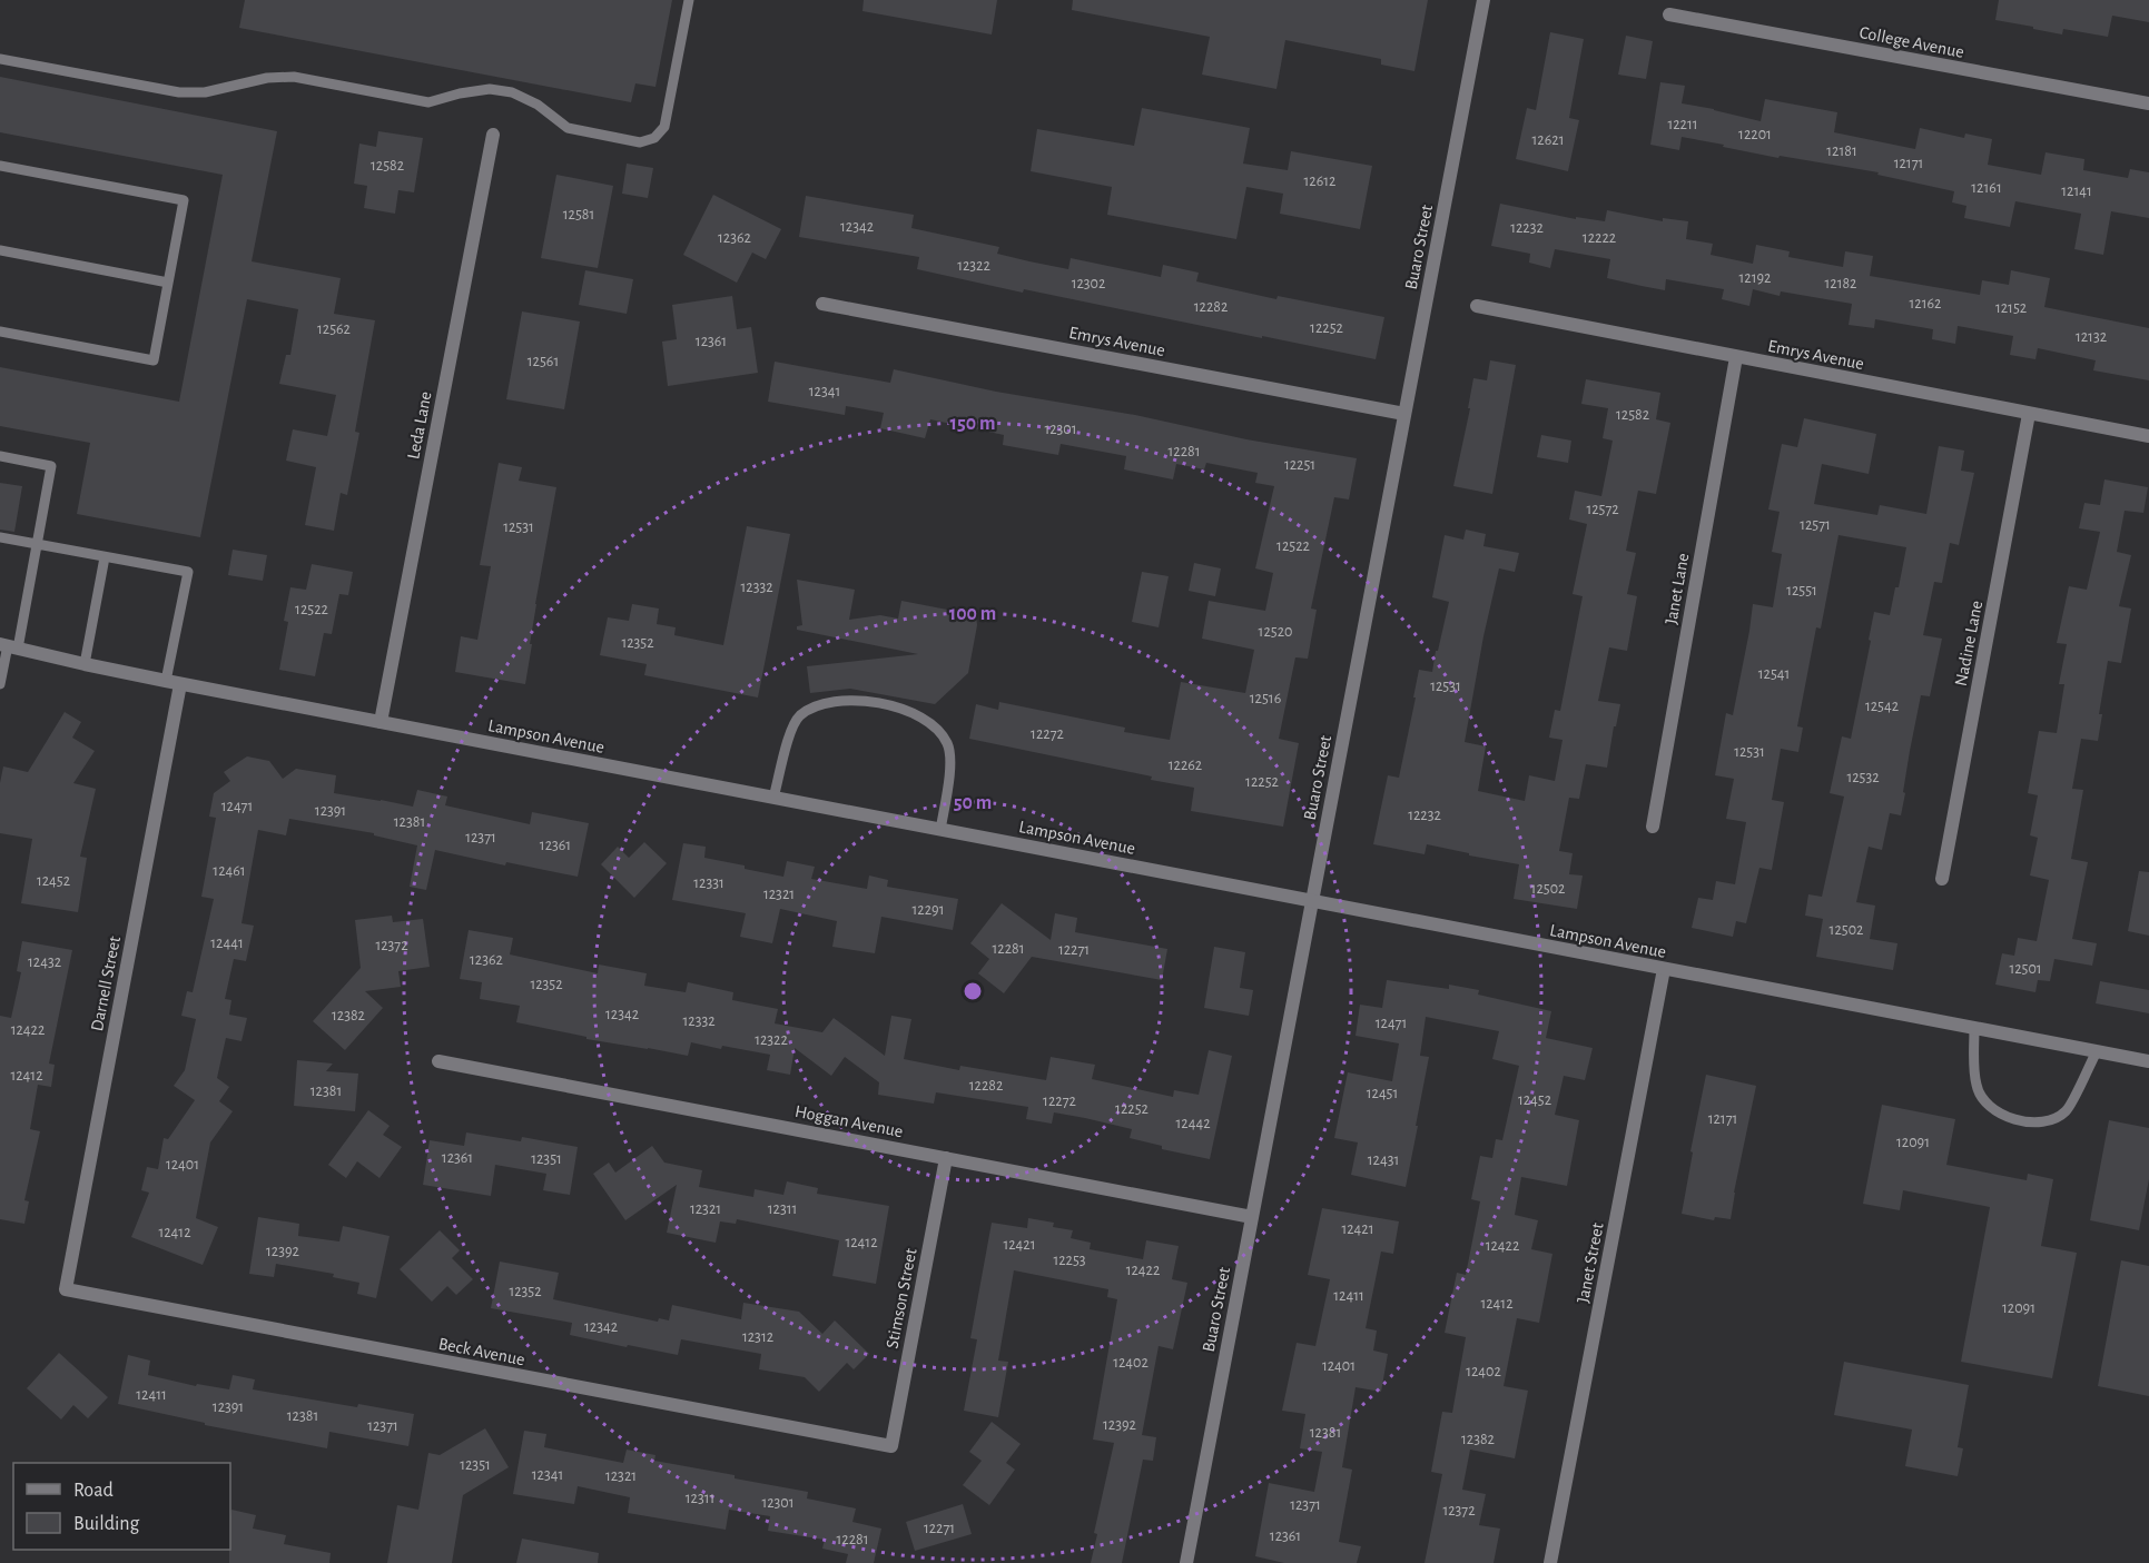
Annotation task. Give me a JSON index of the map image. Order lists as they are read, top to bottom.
{
  "streets": {
    "street": [
      "College Avenue",
      "Buaro Street",
      "Emrys Avenue",
      "Leda Lane",
      "Janet Lane",
      "Nadine Lane",
      "Lampson Avenue",
      "Darnell Street",
      "Hoggan Avenue",
      "Janet Street",
      "Stimson Street",
      "Beck Avenue"
    ]
  },
  "crossings": [
    ["Buaro Street", "Emrys Avenue"],
    ["Buaro Street", "Lampson Avenue"],
    ["Buaro Street", "Hoggan Avenue"],
    ["Emrys Avenue", "Janet Lane"],
    ["Emrys Avenue", "Nadine Lane"],
    ["Leda Lane", "Lampson Avenue"],
    ["Lampson Avenue", "Darnell Street"],
    ["Lampson Avenue", "Janet Street"],
    ["Darnell Street", "Beck Avenue"],
    ["Hoggan Avenue", "Stimson Street"],
    ["Stimson Street", "Beck Avenue"]
  ],
  "house_numbers": [
    "12211",
    "12201",
    "12621",
    "12181",
    "12171",
    "12582",
    "12612",
    "12161",
    "12141",
    "12581",
    "12342",
    "12232",
    "12362",
    "12222",
    "12322",
    "12192",
    "12302",
    "12182",
    "12162",
    "12282",
    "12152",
    "12252",
    "12562",
    "12132",
    "12361",
    "12561",
    "12341",
    "12582",
    "12301",
    "12281",
    "12251",
    "12572",
    "12571",
    "12531",
    "12522",
    "12332",
    "12551",
    "12522",
    "12520",
    "12352",
    "12541",
    "12531",
    "12516",
    "12542",
    "12272",
    "12531",
    "12262",
    "12532",
    "12252",
    "12471",
    "12391",
    "12232",
    "12381",
    "12371",
    "12361",
    "12461",
    "12452",
    "12331",
    "12502",
    "12321",
    "12291",
    "12502",
    "12441",
    "12372",
    "12281",
    "12271",
    "12362",
    "12432",
    "12501",
    "12352",
    "12342",
    "12382",
    "12332",
    "12471",
    "12422",
    "12322",
    "12412",
    "12282",
    "12381",
    "12451",
    "12452",
    "12272",
    "12252",
    "12171",
    "12442",
    "12091",
    "12361",
    "12351",
    "12431",
    "12401",
    "12321",
    "12311",
    "12421",
    "12412",
    "12412",
    "12421",
    "12422",
    "12392",
    "12253",
    "12422",
    "12352",
    "12411",
    "12412",
    "12091",
    "12342",
    "12312",
    "12402",
    "12401",
    "12402",
    "12411",
    "12391",
    "12381",
    "12392",
    "12371",
    "12381",
    "12382",
    "12351",
    "12341",
    "12321",
    "12311",
    "12301",
    "12371",
    "12372",
    "12271",
    "12361",
    "12281"
  ],
  "legend": ["Road", "Building"],
  "rings": ["150 m", "100 m", "50 m"]
}
